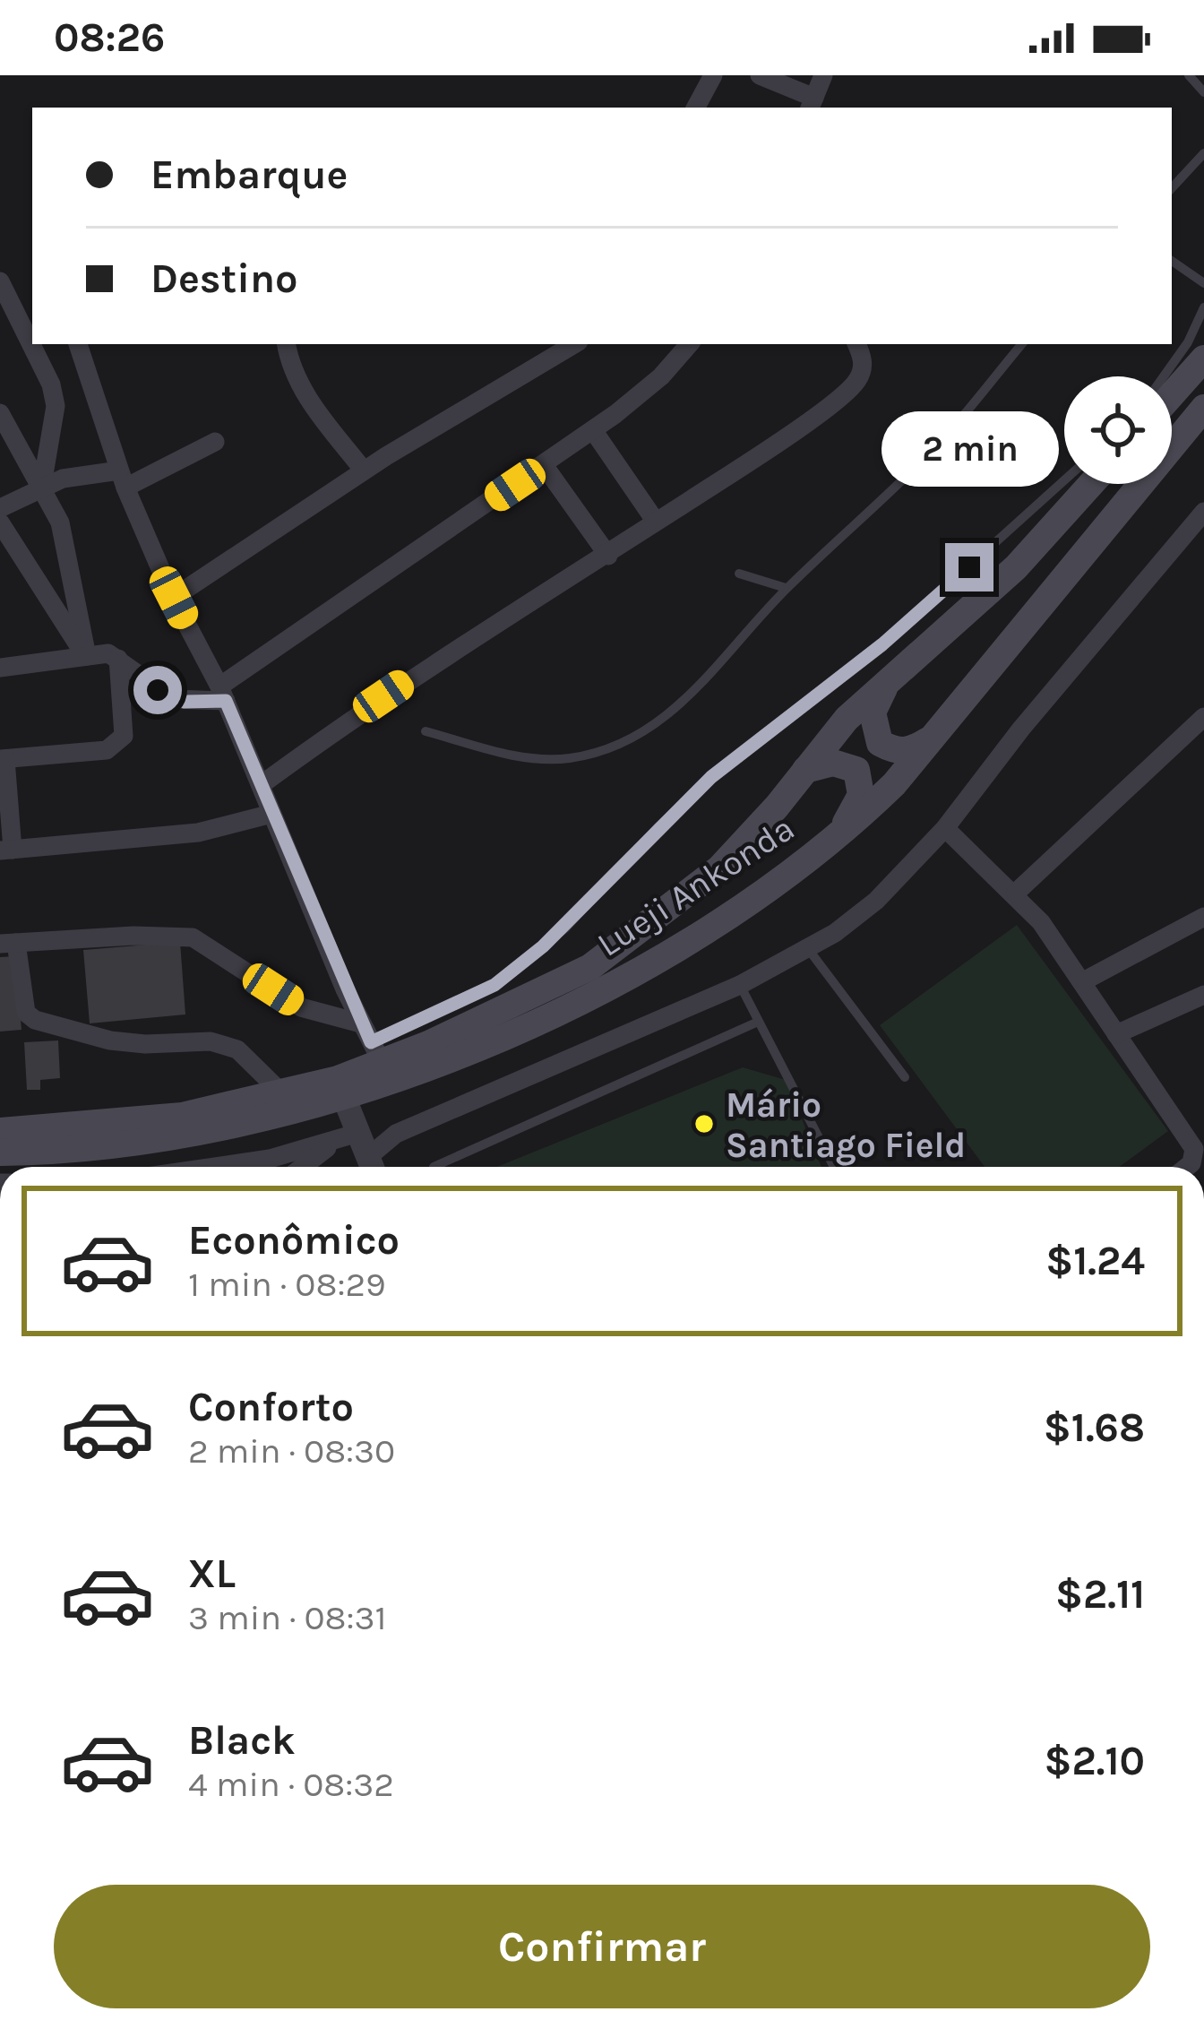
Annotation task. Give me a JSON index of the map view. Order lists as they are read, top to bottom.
{
  "streets": {
    "main road": ["Lueji Ankonda"]
  },
  "places": ["Mário Santiago Field"],
  "page": {
    "status": "08:26",
    "banner": ["Embarque", "Destino"],
    "bubble": "2 min",
    "list": [
      {
        "name": "Econômico",
        "note": "1 min · 08:29",
        "value": "$1.24"
      },
      {
        "name": "Conforto",
        "note": "2 min · 08:30",
        "value": "$1.68"
      },
      {
        "name": "XL",
        "note": "3 min · 08:31",
        "value": "$2.11"
      },
      {
        "name": "Black",
        "note": "4 min · 08:32",
        "value": "$2.10"
      }
    ],
    "buttons": "Confirmar"
  }
}
